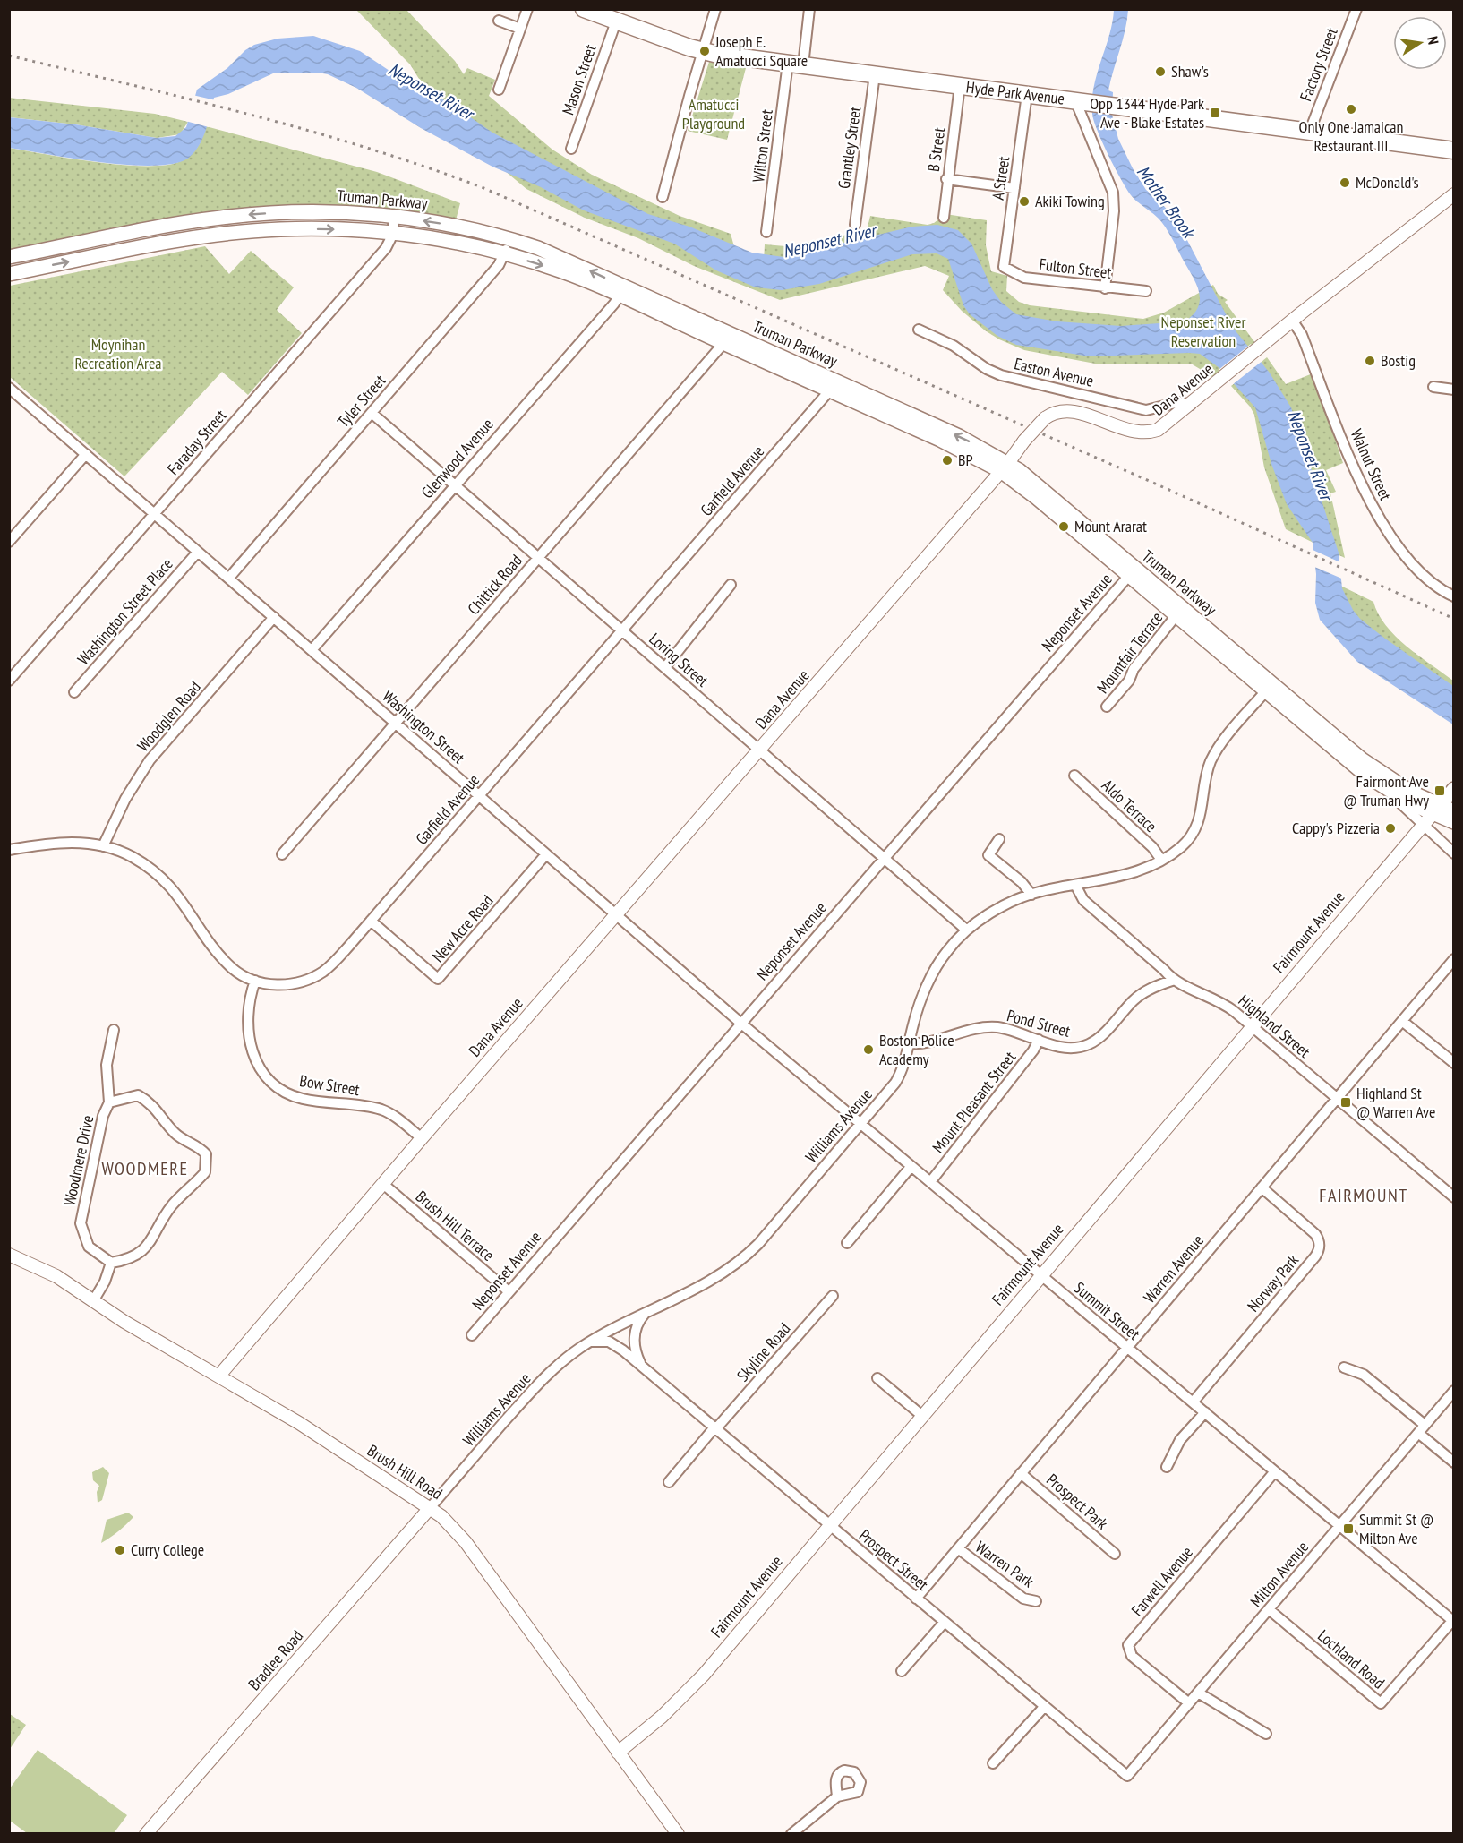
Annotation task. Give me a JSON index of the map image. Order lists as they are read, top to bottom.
{
  "streets": {
    "main road": ["Hyde Park Avenue", "Truman Parkway", "Fairmount Avenue"],
    "street": [
      "Factory Street",
      "Mason Street",
      "Wilton Street",
      "Grantley Street",
      "B Street",
      "A Street",
      "Fulton Street",
      "Easton Avenue",
      "Dana Avenue",
      "Tyler Street",
      "Faraday Street",
      "Glenwood Avenue",
      "Walnut Street",
      "Garfield Avenue",
      "Chittick Road",
      "Washington Street Place",
      "Neponset Avenue",
      "Mountfair Terrace",
      "Loring Street",
      "Woodglen Road",
      "Washington Street",
      "Aldo Terrace",
      "New Acre Road",
      "Pond Street",
      "Highland Street",
      "Bow Street",
      "Mount Pleasant Street",
      "Williams Avenue",
      "Woodmere Drive",
      "Brush Hill Terrace",
      "Warren Avenue",
      "Norway Park",
      "Summit Street",
      "Skyline Road",
      "Brush Hill Road",
      "Prospect Park",
      "Prospect Street",
      "Warren Park",
      "Milton Avenue",
      "Farwell Avenue",
      "Lochland Road",
      "Bradlee Road"
    ]
  },
  "crossings": [
    ["Factory Street", "Hyde Park Avenue"],
    ["Mason Street", "Hyde Park Avenue"],
    ["Hyde Park Avenue", "Wilton Street"],
    ["Hyde Park Avenue", "Grantley Street"],
    ["Hyde Park Avenue", "B Street"],
    ["Hyde Park Avenue", "A Street"],
    ["A Street", "Fulton Street"],
    ["Truman Parkway", "Dana Avenue"],
    ["Truman Parkway", "Tyler Street"],
    ["Truman Parkway", "Faraday Street"],
    ["Truman Parkway", "Glenwood Avenue"],
    ["Truman Parkway", "Garfield Avenue"],
    ["Truman Parkway", "Chittick Road"],
    ["Truman Parkway", "Neponset Avenue"],
    ["Truman Parkway", "Mountfair Terrace"],
    ["Truman Parkway", "Fairmount Avenue"],
    ["Truman Parkway", "Williams Avenue"],
    ["Easton Avenue", "Dana Avenue"],
    ["Dana Avenue", "Walnut Street"],
    ["Dana Avenue", "Loring Street"],
    ["Dana Avenue", "Washington Street"],
    ["Dana Avenue", "Bow Street"],
    ["Dana Avenue", "Brush Hill Terrace"],
    ["Dana Avenue", "Brush Hill Road"],
    ["Tyler Street", "Loring Street"],
    ["Tyler Street", "Washington Street"],
    ["Faraday Street", "Washington Street"],
    ["Glenwood Avenue", "Loring Street"],
    ["Glenwood Avenue", "Washington Street"],
    ["Garfield Avenue", "Loring Street"],
    ["Garfield Avenue", "Woodglen Road"],
    ["Garfield Avenue", "Washington Street"],
    ["Garfield Avenue", "New Acre Road"],
    ["Garfield Avenue", "Bow Street"],
    ["Chittick Road", "Loring Street"],
    ["Chittick Road", "Washington Street"],
    ["Washington Street Place", "Washington Street"],
    ["Neponset Avenue", "Loring Street"],
    ["Neponset Avenue", "Washington Street"],
    ["Neponset Avenue", "Brush Hill Terrace"],
    ["Neponset Avenue", "Summit Street"],
    ["Loring Street", "Williams Avenue"],
    ["Woodglen Road", "Washington Street"],
    ["Washington Street", "New Acre Road"],
    ["Washington Street", "Summit Street"],
    ["Aldo Terrace", "Williams Avenue"],
    ["Fairmount Avenue", "Highland Street"],
    ["Fairmount Avenue", "Summit Street"],
    ["Fairmount Avenue", "Brush Hill Road"],
    ["Fairmount Avenue", "Prospect Street"],
    ["Pond Street", "Highland Street"],
    ["Pond Street", "Mount Pleasant Street"],
    ["Pond Street", "Williams Avenue"],
    ["Highland Street", "Williams Avenue"],
    ["Highland Street", "Warren Avenue"],
    ["Mount Pleasant Street", "Summit Street"],
    ["Williams Avenue", "Summit Street"],
    ["Williams Avenue", "Brush Hill Road"],
    ["Williams Avenue", "Prospect Street"],
    ["Williams Avenue", "Bradlee Road"],
    ["Warren Avenue", "Norway Park"],
    ["Warren Avenue", "Summit Street"],
    ["Warren Avenue", "Prospect Park"],
    ["Warren Avenue", "Prospect Street"],
    ["Warren Avenue", "Warren Park"],
    ["Norway Park", "Summit Street"],
    ["Summit Street", "Milton Avenue"],
    ["Summit Street", "Farwell Avenue"],
    ["Summit Street", "Lochland Road"],
    ["Skyline Road", "Prospect Street"],
    ["Brush Hill Road", "Bradlee Road"],
    ["Prospect Street", "Milton Avenue"],
    ["Milton Avenue", "Farwell Avenue"],
    ["Milton Avenue", "Lochland Road"]
  ],
  "districts": ["WOODMERE", "FAIRMOUNT"],
  "water": ["Neponset River", "Mother Brook"],
  "parks": ["Amatucci Playground", "Neponset River Reservation", "Moynihan Recreation Area"],
  "places": {
    "other": [
      "Joseph E. Amatucci Square",
      "Shaw's",
      "Only One Jamaican Restaurant III",
      "McDonald's",
      "Akiki Towing",
      "Bostig",
      "BP",
      "Mount Ararat",
      "Cappy's Pizzeria",
      "Boston Police Academy",
      "Curry College"
    ],
    "transit": [
      "Opp 1344 Hyde Park Ave - Blake Estates",
      "Fairmont Ave @ Truman Hwy",
      "Highland St @ Warren Ave",
      "Summit St @ Milton Ave"
    ]
  },
  "north": "right"
}
